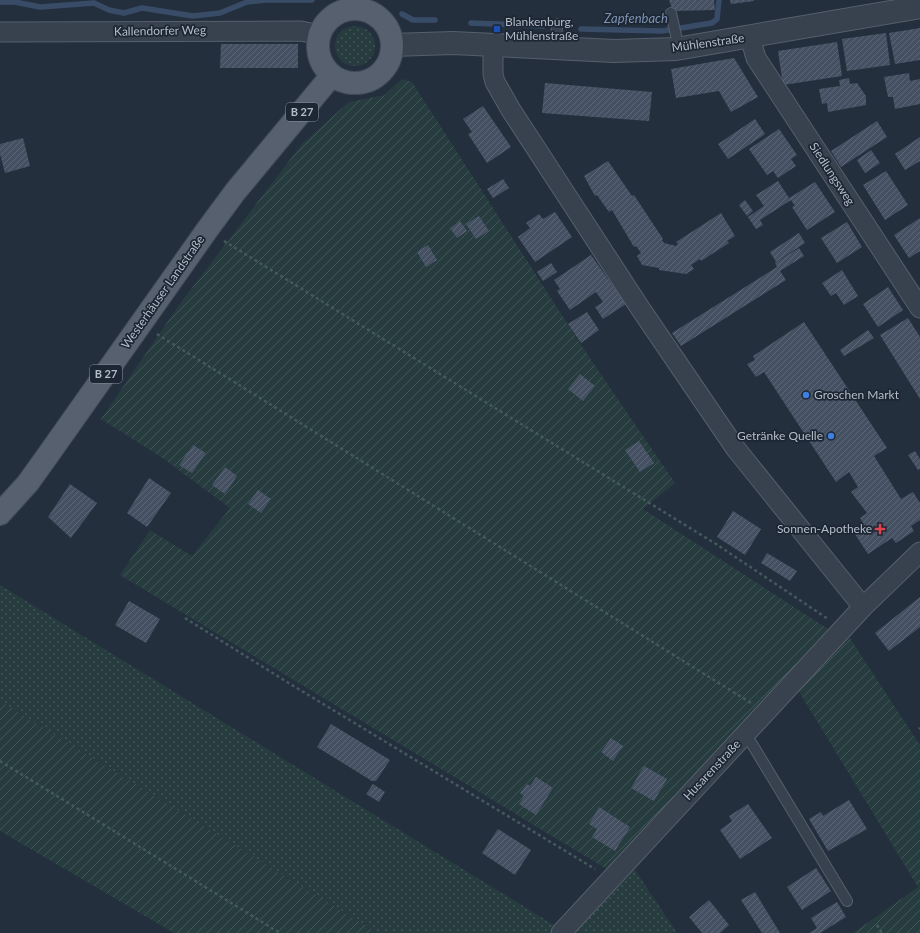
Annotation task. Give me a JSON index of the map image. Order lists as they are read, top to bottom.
{
  "streets": {
    "main road": ["B 27", "Westerhäuser Landstraße"],
    "street": [
      "Kallendorfer Weg",
      "Mühlenstraße",
      "Siedlungsweg",
      "Husarenstraße"
    ]
  },
  "crossings": [
    ["Kallendorfer Weg", "Mühlenstraße"],
    ["Kallendorfer Weg", "Westerhäuser Landstraße"],
    ["Mühlenstraße", "Siedlungsweg"],
    ["Mühlenstraße", "Westerhäuser Landstraße"]
  ],
  "water": ["Zapfenbach"],
  "places": {
    "transit": ["Blankenburg, Mühlenstraße"],
    "other": ["Groschen Markt", "Getränke Quelle"],
    "health": ["Sonnen-Apotheke"]
  }
}
